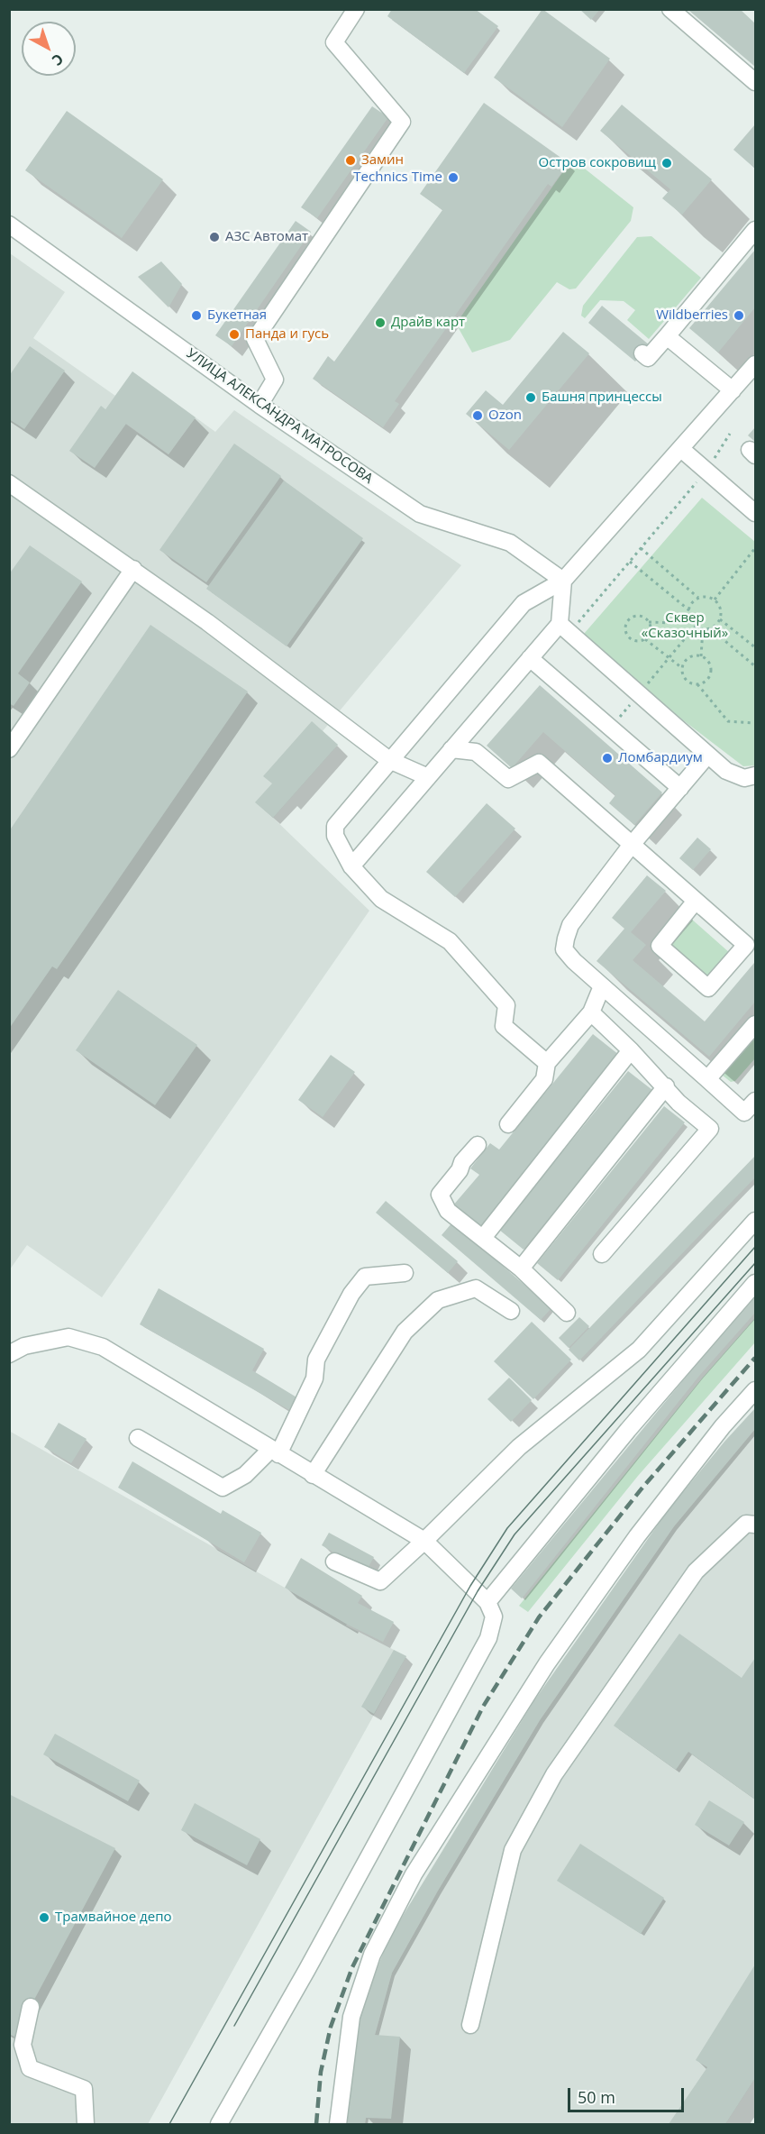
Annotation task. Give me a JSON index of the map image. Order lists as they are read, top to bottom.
{
  "streets": {
    "street": ["УЛИЦА АЛЕКСАНДРА МАТРОСОВА"]
  },
  "parks": ["Сквер «Сказочный»"],
  "places": [
    "Замин",
    "Остров сокровищ",
    "Technics Time",
    "АЗС Автомат",
    "Букетная",
    "Wildberries",
    "Драйв карт",
    "Панда и гусь",
    "Башня принцессы",
    "Ozon",
    "Ломбардиум",
    "Трамвайное депо"
  ],
  "scale_bar": "50 m",
  "north": "bottom right"
}
